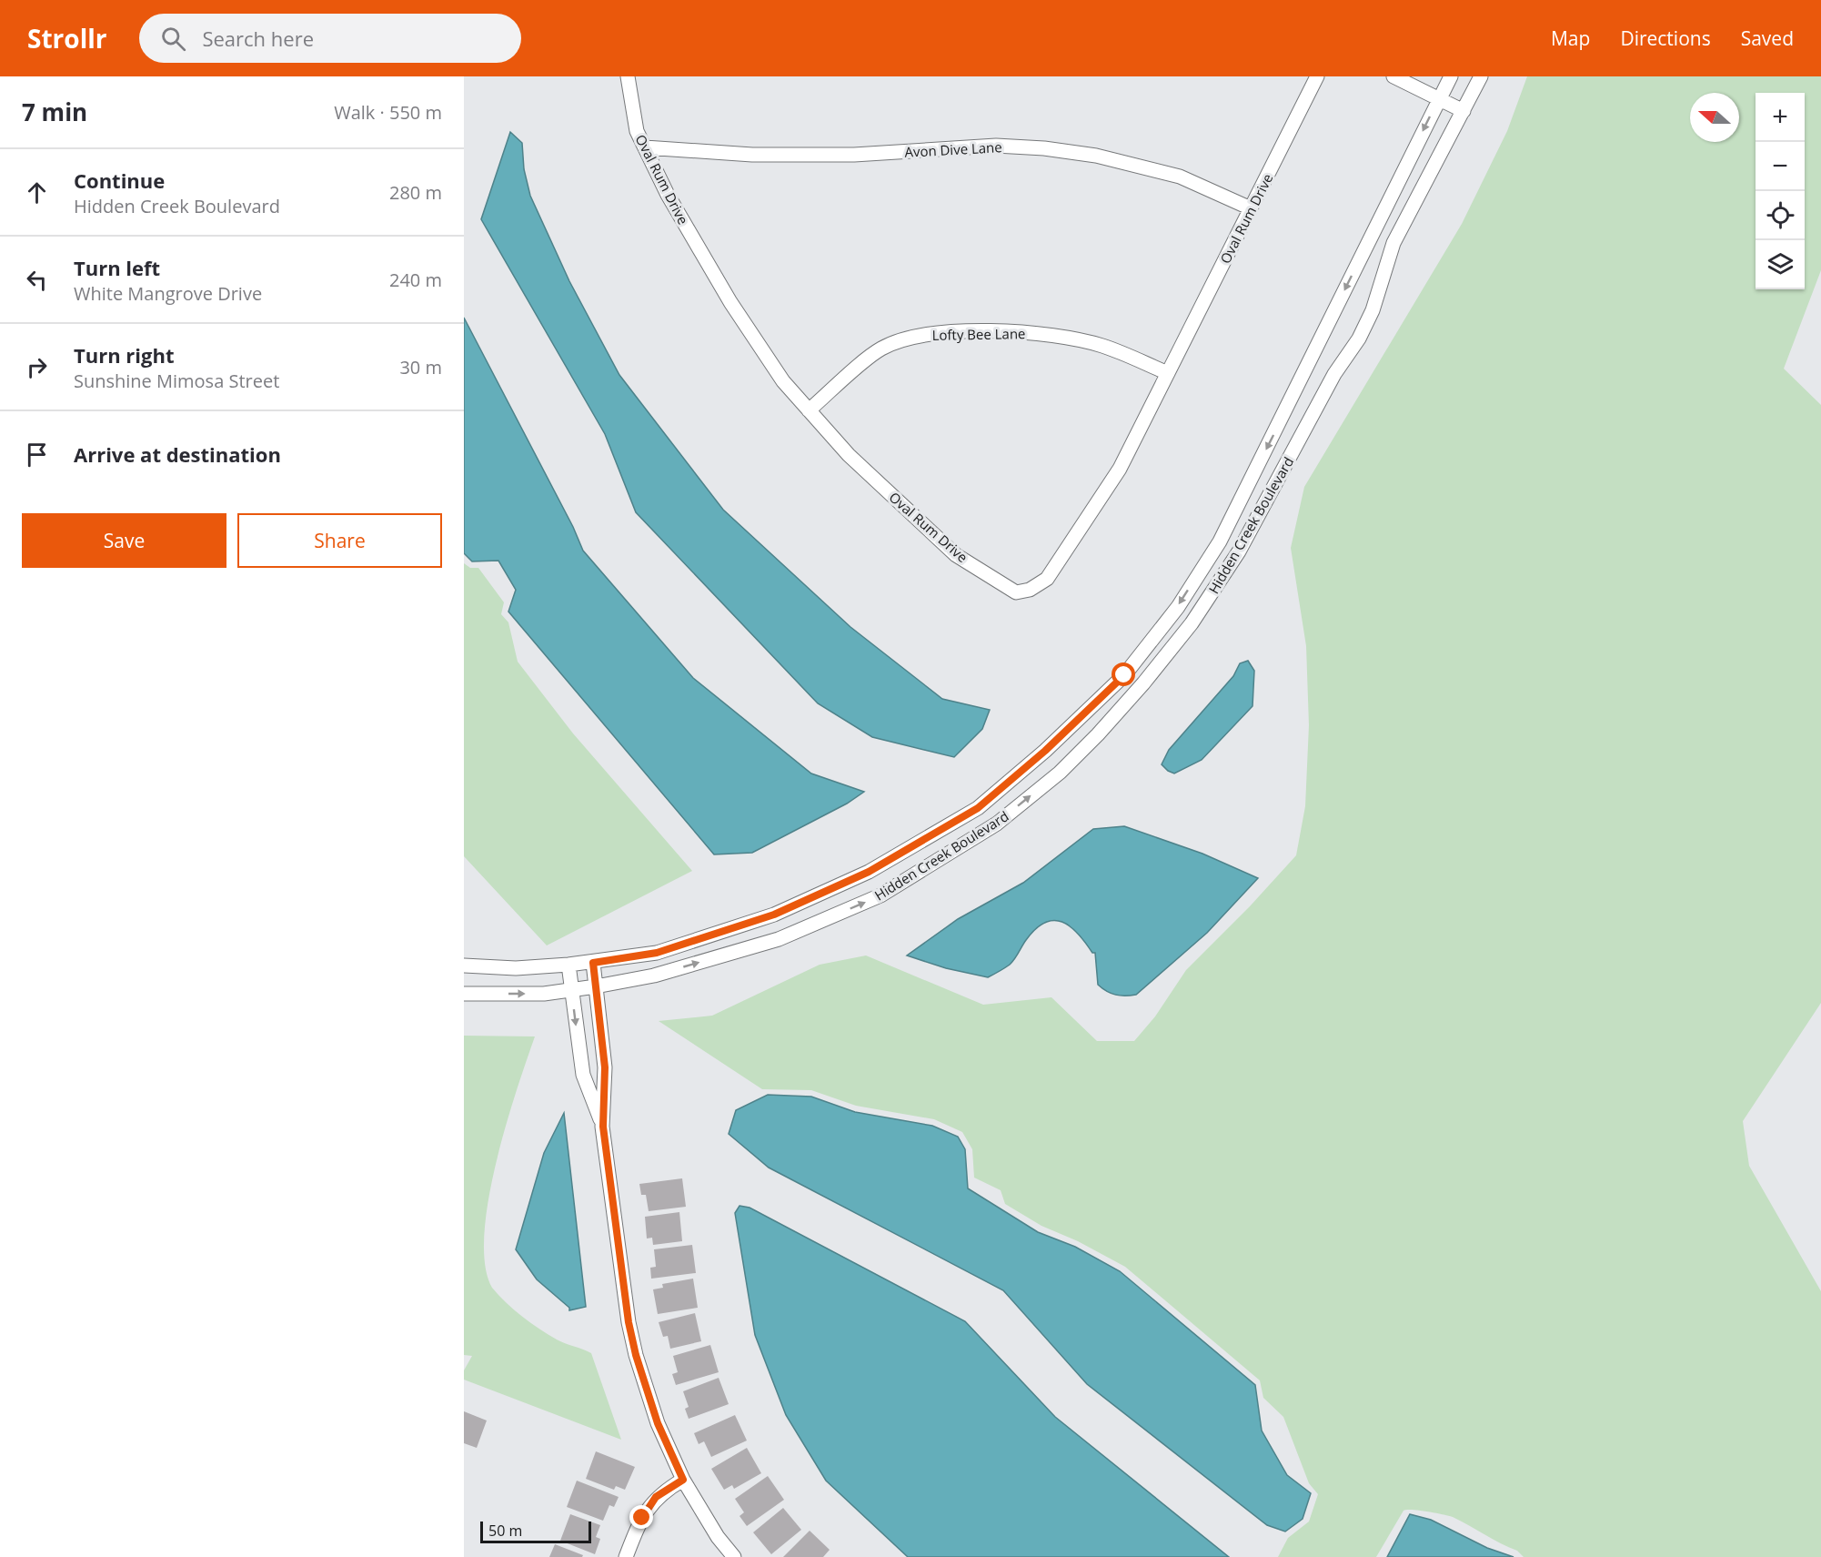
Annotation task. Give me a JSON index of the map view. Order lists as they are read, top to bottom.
{
  "streets": {
    "street": [
      "Avon Dive Lane",
      "Oval Rum Drive",
      "Lofty Bee Lane",
      "Hidden Creek Boulevard"
    ]
  },
  "crossings": [
    ["Avon Dive Lane", "Oval Rum Drive"],
    ["Oval Rum Drive", "Lofty Bee Lane"]
  ],
  "scale_bar": "50 m",
  "north": "left",
  "page": {
    "header": "Strollr",
    "search": "Search here",
    "nav": ["Map", "Directions", "Saved"],
    "heading": ["7 min", "Walk · 550 m"],
    "map_buttons": ["+", "−"],
    "list": [
      ["Continue", "Hidden Creek Boulevard", "280 m"],
      ["Turn left", "White Mangrove Drive", "240 m"],
      ["Turn right", "Sunshine Mimosa Street", "30 m"],
      "Arrive at destination"
    ],
    "buttons": ["Save", "Share"],
    "scale": "50 m"
  }
}
